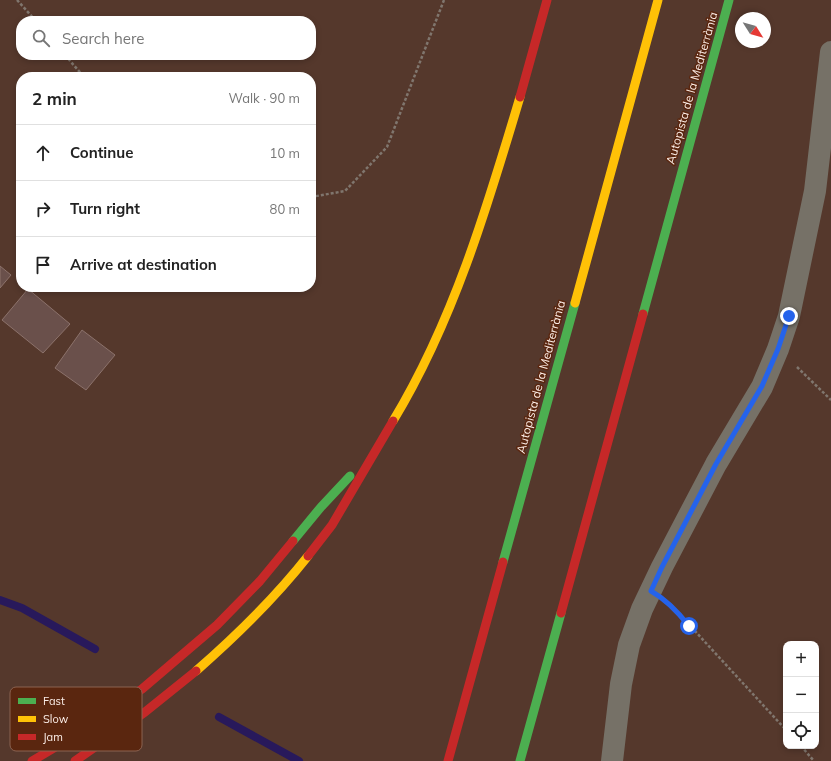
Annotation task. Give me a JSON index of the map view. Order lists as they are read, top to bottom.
{
  "streets": {
    "highway": ["Autopista de la Mediterrània"]
  },
  "legend": ["Fast", "Slow", "Jam"],
  "north": "bottom right",
  "page": {
    "search": "Search here",
    "heading": ["2 min", "Walk · 90 m"],
    "list": [
      ["Continue", "10 m"],
      ["Turn right", "80 m"],
      "Arrive at destination"
    ],
    "map_buttons": ["+", "−"]
  }
}
